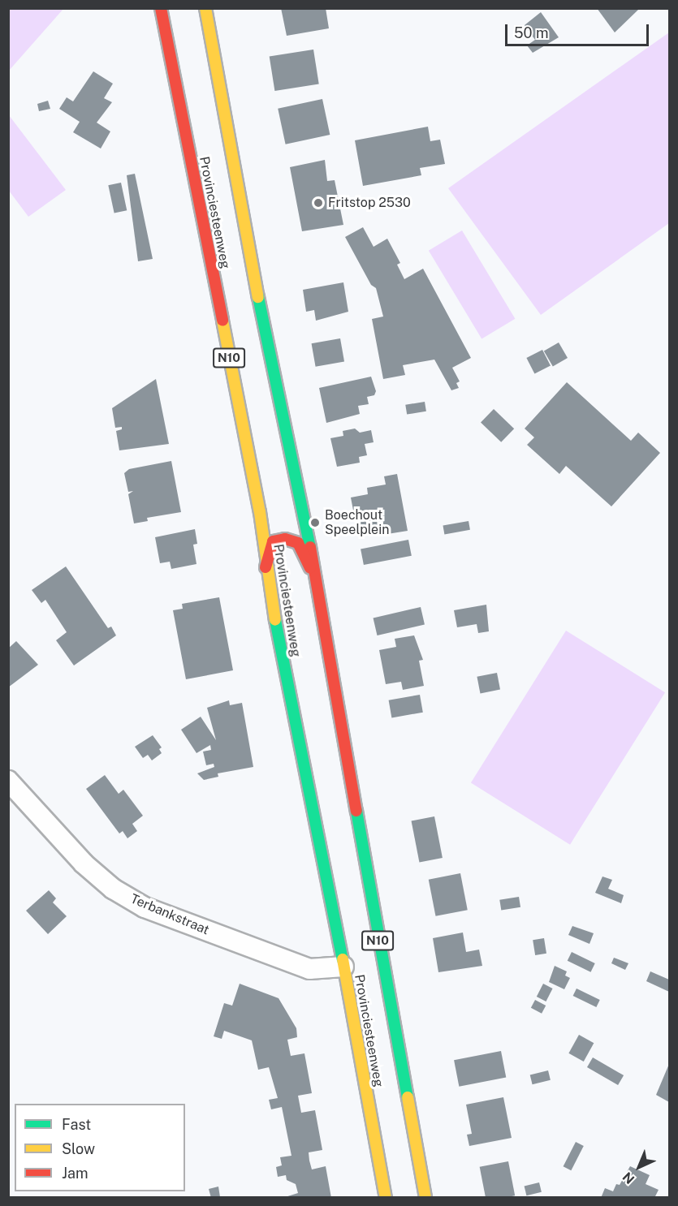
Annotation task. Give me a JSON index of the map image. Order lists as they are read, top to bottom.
{
  "streets": {
    "main road": ["Provinciesteenweg", "N10"],
    "street": ["Terbankstraat"]
  },
  "crossings": [
    ["Provinciesteenweg", "Terbankstraat"]
  ],
  "places": ["Fritstop 2530", "Boechout Speelplein"],
  "legend": ["Fast", "Slow", "Jam"],
  "scale_bar": "50 m",
  "north": "bottom left"
}
